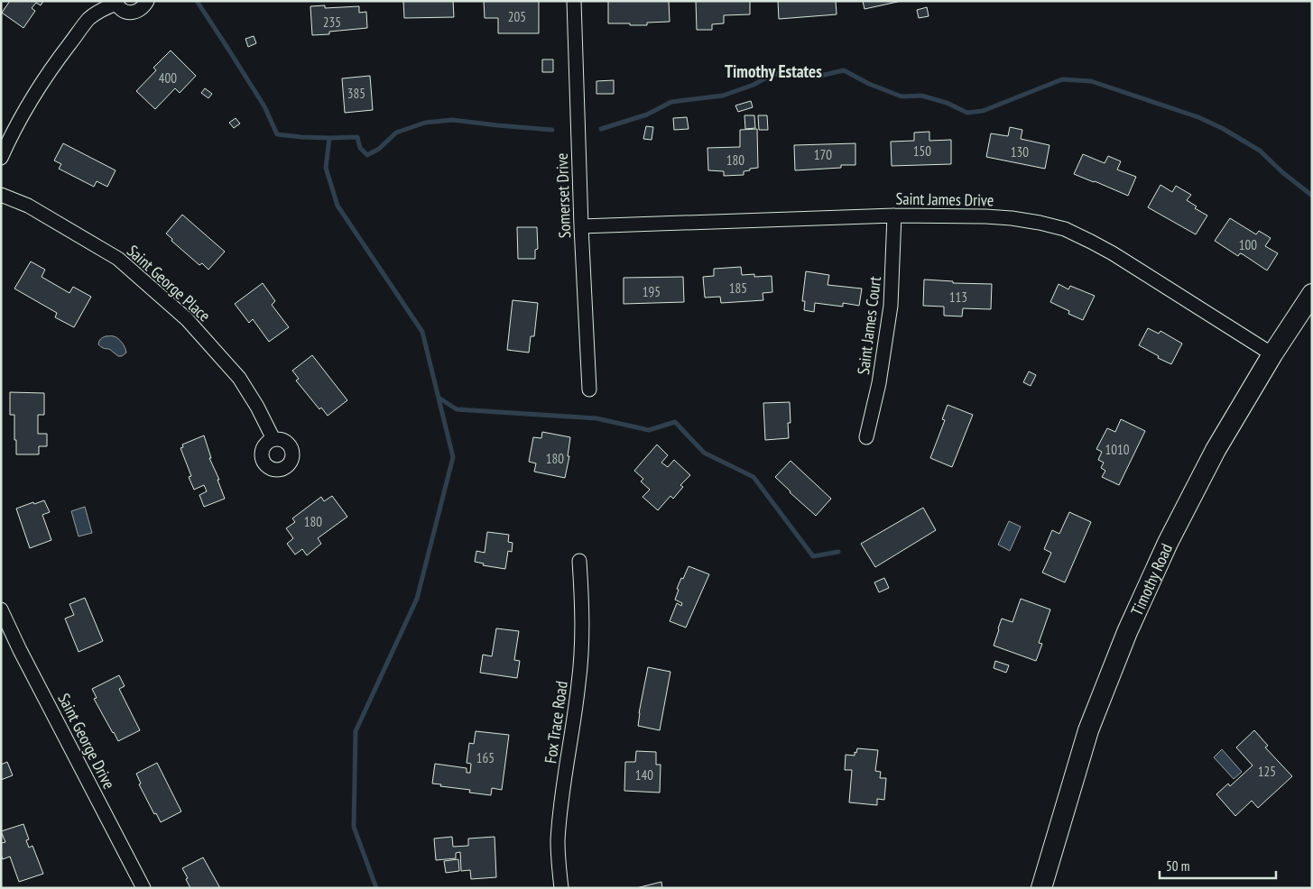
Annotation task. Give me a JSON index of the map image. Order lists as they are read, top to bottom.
{
  "streets": {
    "main road": ["Timothy Road"],
    "street": [
      "Somerset Drive",
      "Saint James Drive",
      "Saint George Place",
      "Saint James Court",
      "Fox Trace Road",
      "Saint George Drive"
    ]
  },
  "crossings": [
    ["Somerset Drive", "Saint James Drive"],
    ["Saint James Drive", "Saint James Court"],
    ["Saint James Drive", "Timothy Road"]
  ],
  "districts": ["Timothy Estates"],
  "house_numbers": [
    "205",
    "235",
    "400",
    "385",
    "150",
    "130",
    "170",
    "180",
    "100",
    "185",
    "195",
    "113",
    "1010",
    "180",
    "180",
    "165",
    "125",
    "140"
  ],
  "scale_bar": "50 m"
}
